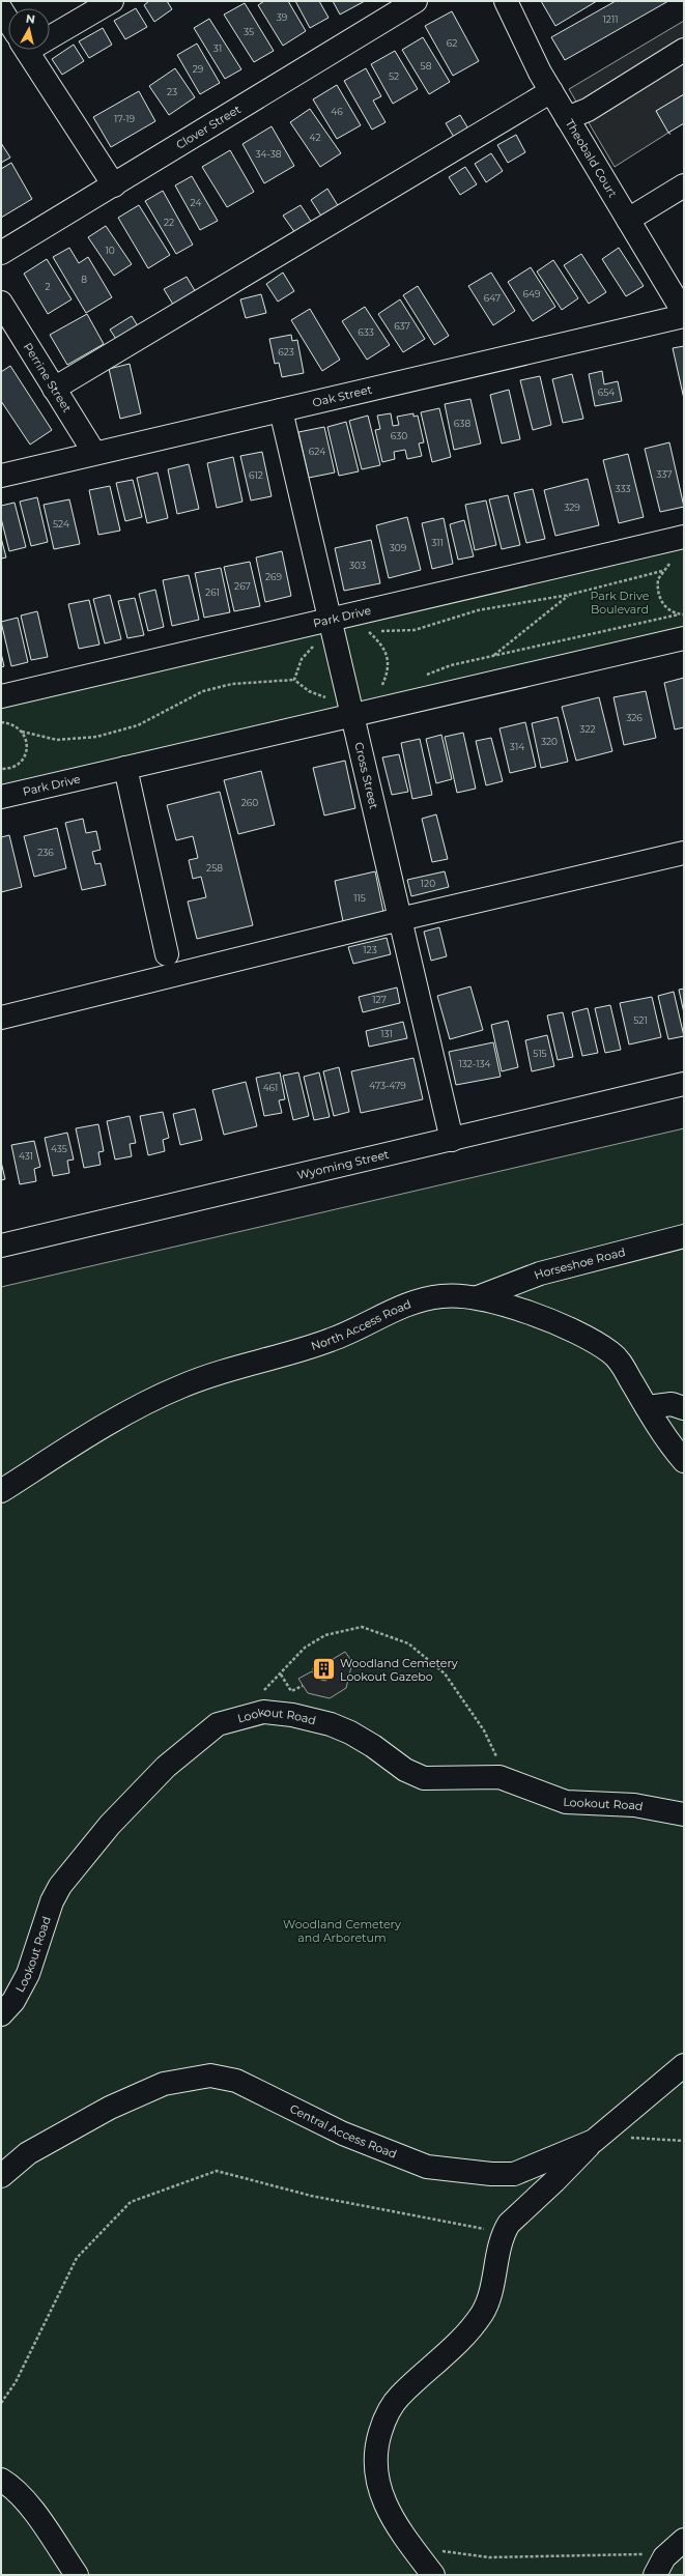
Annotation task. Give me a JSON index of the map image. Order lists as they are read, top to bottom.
{
  "streets": {
    "street": [
      "Clover Street",
      "Theobald Court",
      "Perrine Street",
      "Oak Street",
      "Park Drive",
      "Cross Street",
      "Wyoming Street",
      "Horseshoe Road",
      "North Access Road",
      "Lookout Road",
      "Central Access Road"
    ]
  },
  "crossings": [
    ["Theobald Court", "Oak Street"],
    ["Perrine Street", "Oak Street"],
    ["Oak Street", "Cross Street"],
    ["Park Drive", "Cross Street"],
    ["Cross Street", "Wyoming Street"],
    ["Horseshoe Road", "North Access Road"]
  ],
  "parks": ["Park Drive Boulevard", "Woodland Cemetery and Arboretum"],
  "places": {
    "building": ["Woodland Cemetery Lookout Gazebo"]
  },
  "house_numbers": [
    "39",
    "1211",
    "35",
    "62",
    "31",
    "58",
    "29",
    "52",
    "23",
    "46",
    "17-19",
    "42",
    "34-38",
    "24",
    "22",
    "10",
    "8",
    "2",
    "649",
    "647",
    "637",
    "633",
    "623",
    "654",
    "638",
    "630",
    "624",
    "337",
    "612",
    "333",
    "329",
    "524",
    "311",
    "309",
    "303",
    "269",
    "267",
    "261",
    "326",
    "322",
    "320",
    "314",
    "260",
    "236",
    "258",
    "120",
    "115",
    "123",
    "127",
    "521",
    "131",
    "515",
    "132-134",
    "473-479",
    "461",
    "435",
    "431"
  ],
  "north": "top"
}
